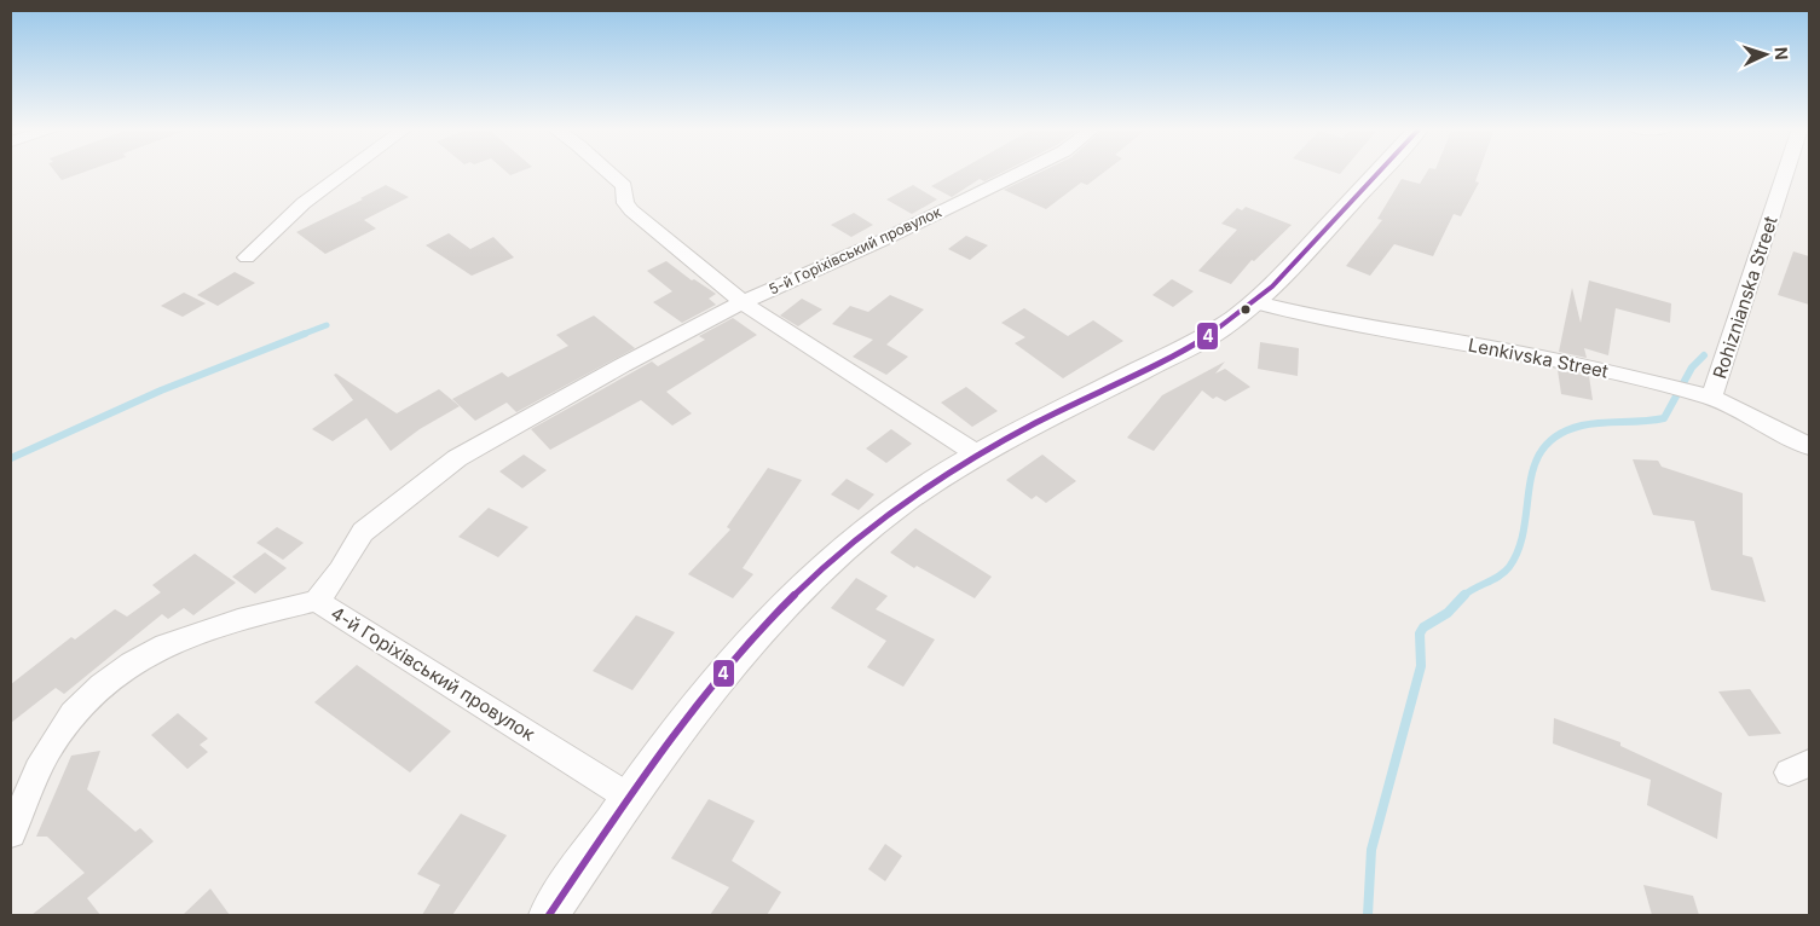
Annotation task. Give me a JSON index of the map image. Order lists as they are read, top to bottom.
{
  "streets": {
    "street": [
      "5-й Горіхівський провулок",
      "Rohiznianska Street",
      "Lenkivska Street",
      "4-й Горіхівський провулок"
    ]
  },
  "crossings": [
    ["5-й Горіхівський провулок", "4-й Горіхівський провулок"],
    ["Rohiznianska Street", "Lenkivska Street"]
  ],
  "lines": ["transit line 4"],
  "north": "right"
}
